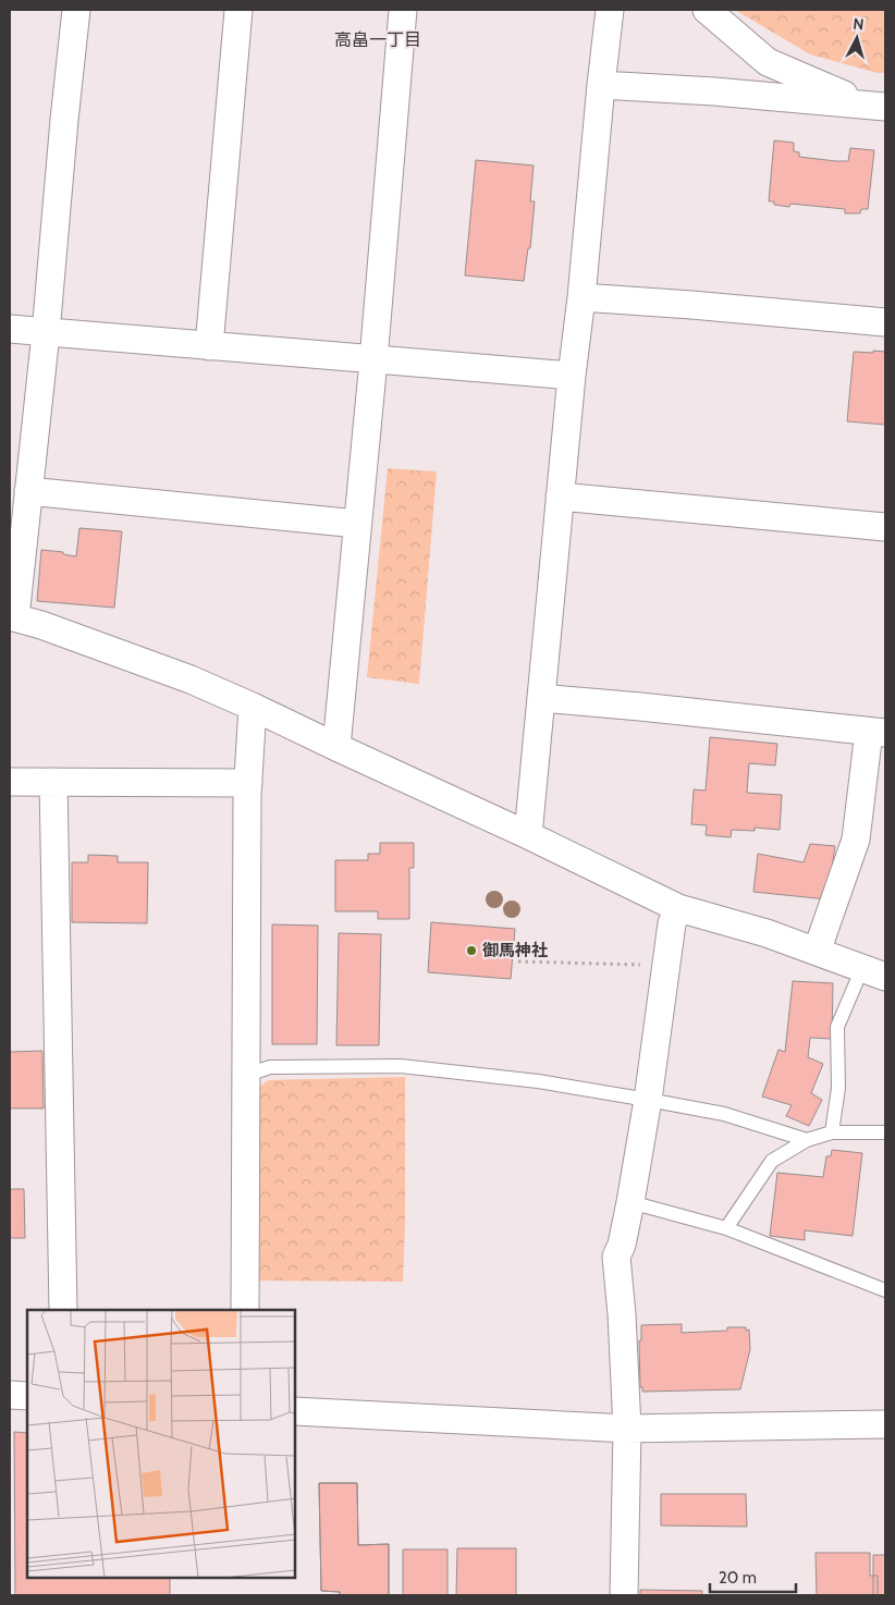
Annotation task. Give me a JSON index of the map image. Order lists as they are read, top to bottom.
{
  "districts": ["高畠一丁目"],
  "places": ["御馬神社"],
  "scale_bar": "20 m",
  "north": "top"
}
